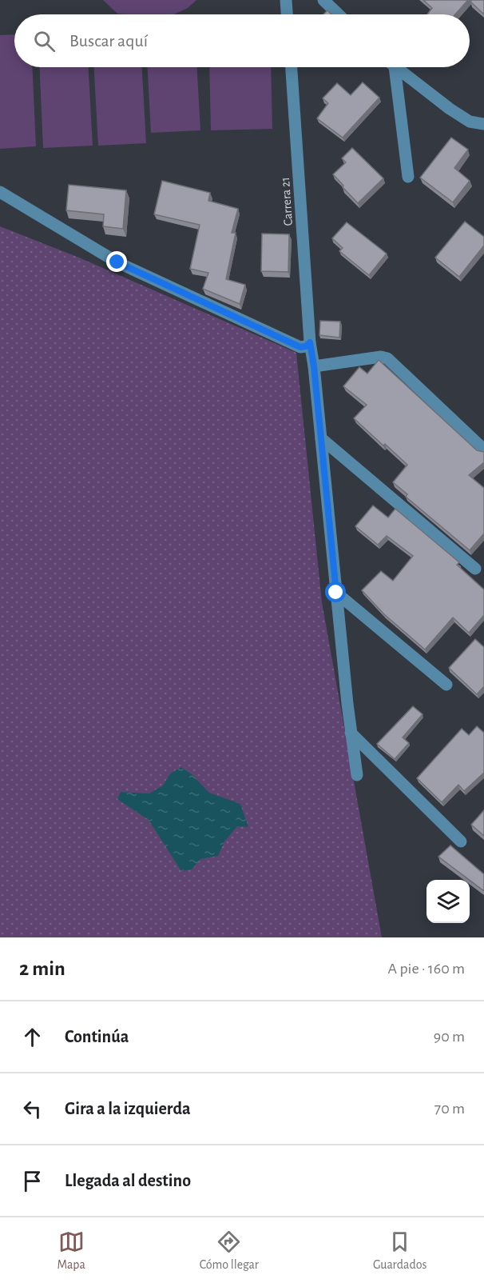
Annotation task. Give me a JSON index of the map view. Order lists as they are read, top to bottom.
{
  "streets": {
    "street": ["Carrera 21"]
  },
  "page": {
    "search": "Buscar aquí",
    "heading": ["2 min", "A pie · 160 m"],
    "list": [
      ["Continúa", "90 m"],
      ["Gira a la izquierda", "70 m"],
      "Llegada al destino"
    ],
    "nav": ["Mapa", "Cómo llegar", "Guardados"]
  }
}
